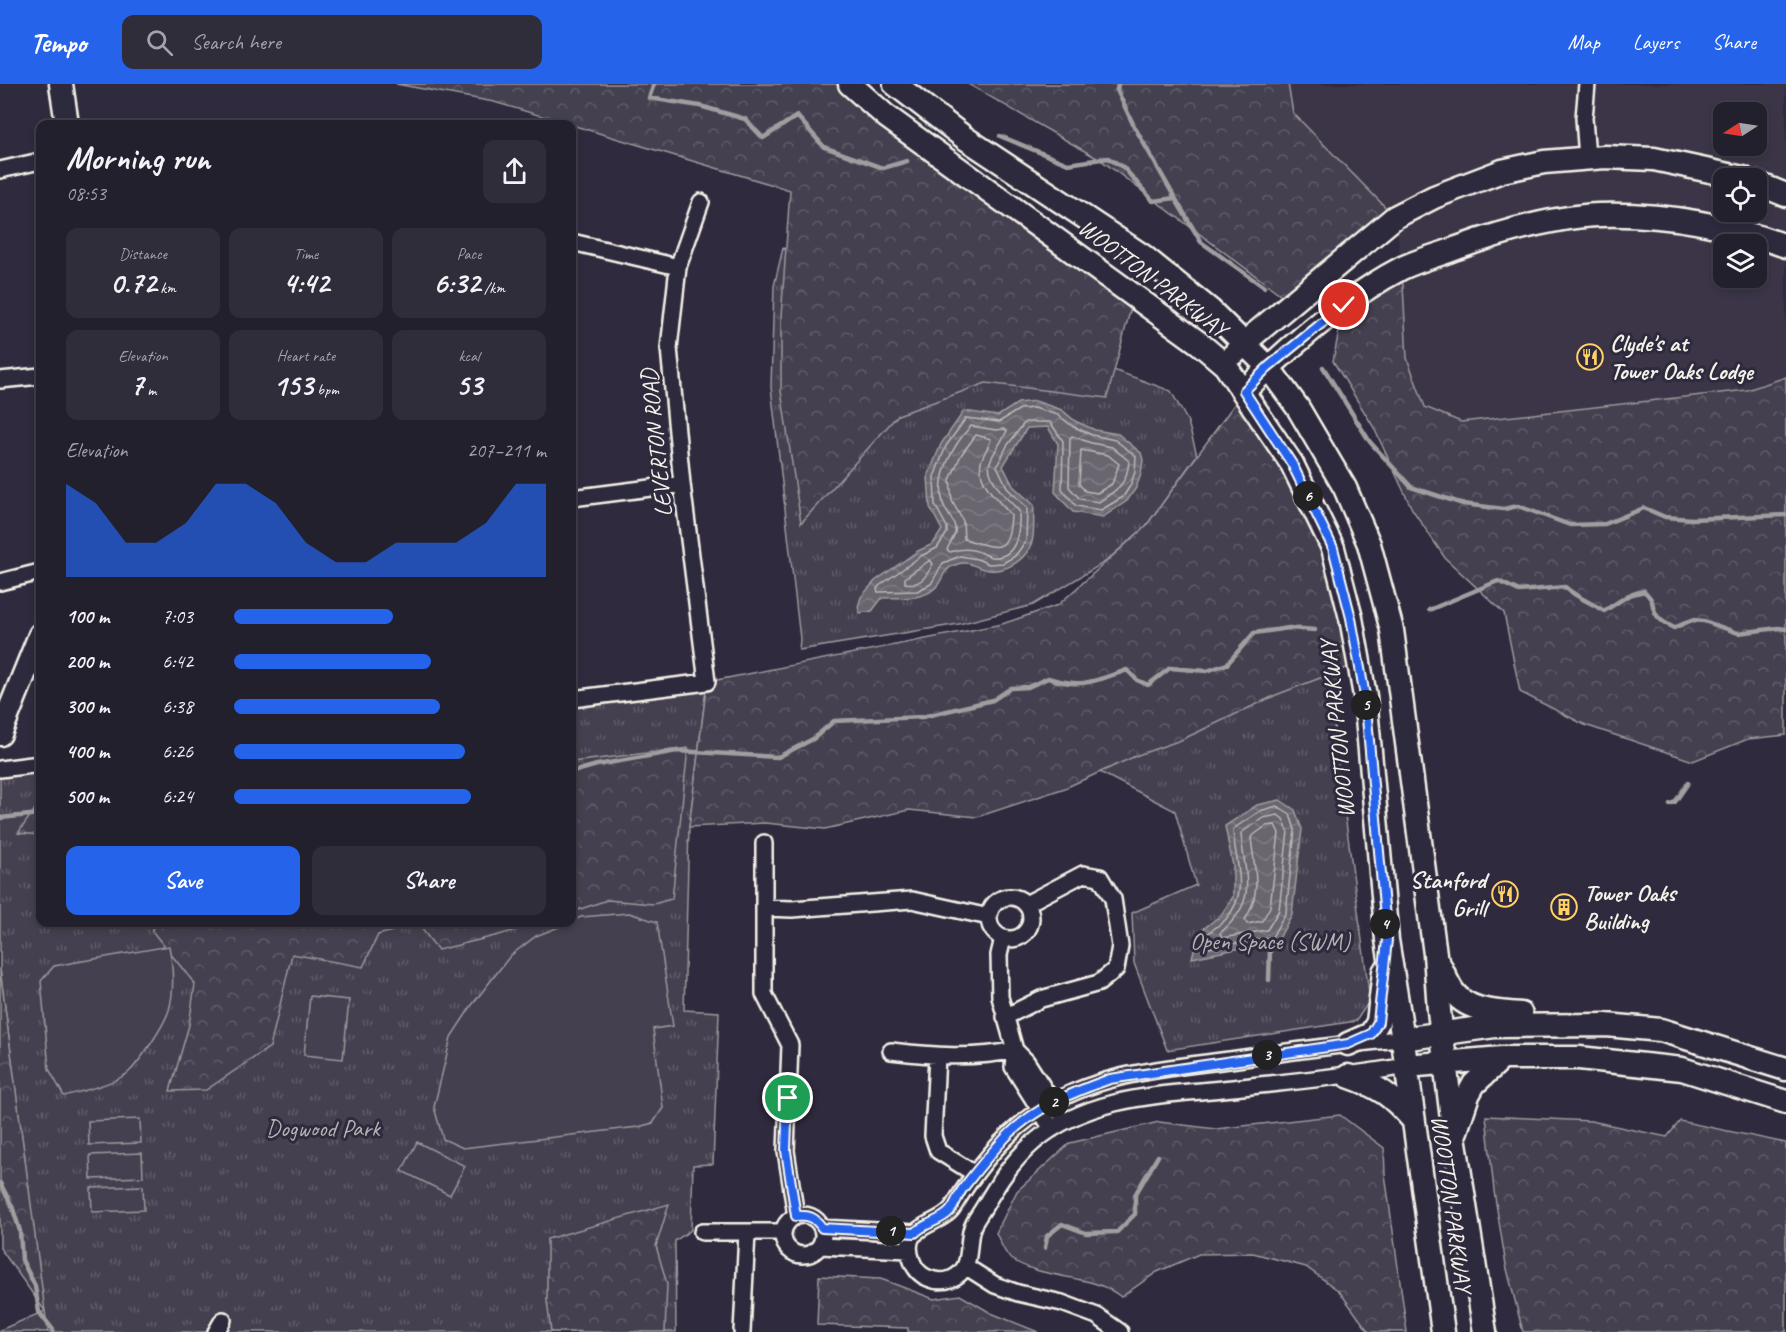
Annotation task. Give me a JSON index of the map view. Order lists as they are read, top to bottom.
{
  "streets": {
    "main road": ["WOOTTON PARKWAY"],
    "street": ["LEVERTON ROAD"]
  },
  "parks": ["Open Space (SWM)", "Dogwood Park"],
  "places": {
    "restaurant": ["Clyde's at Tower Oaks Lodge", "Stanford Grill"],
    "building": ["Tower Oaks Building"]
  },
  "north": "left",
  "page": {
    "header": "Tempo",
    "search": "Search here",
    "nav": ["Map", "Layers", "Share"],
    "heading": ["Morning run", "08:53"],
    "stats": [
      ["Distance", "0.72 km"],
      ["Time", "4:42"],
      ["Pace", "6:32 /km"],
      ["Elevation", "7 m"],
      ["Heart rate", "153 bpm"],
      ["kcal", "53"]
    ],
    "chart": ["Elevation", "207–211 m"],
    "pins": [
      "6",
      "5",
      "4",
      "3",
      "2",
      "1"
    ],
    "list": [
      {
        "name": "100 m",
        "note": "7:03"
      },
      {
        "name": "200 m",
        "note": "6:42"
      },
      {
        "name": "300 m",
        "note": "6:38"
      },
      {
        "name": "400 m",
        "note": "6:26"
      },
      {
        "name": "500 m",
        "note": "6:24"
      }
    ],
    "buttons": ["Save", "Share"]
  }
}
